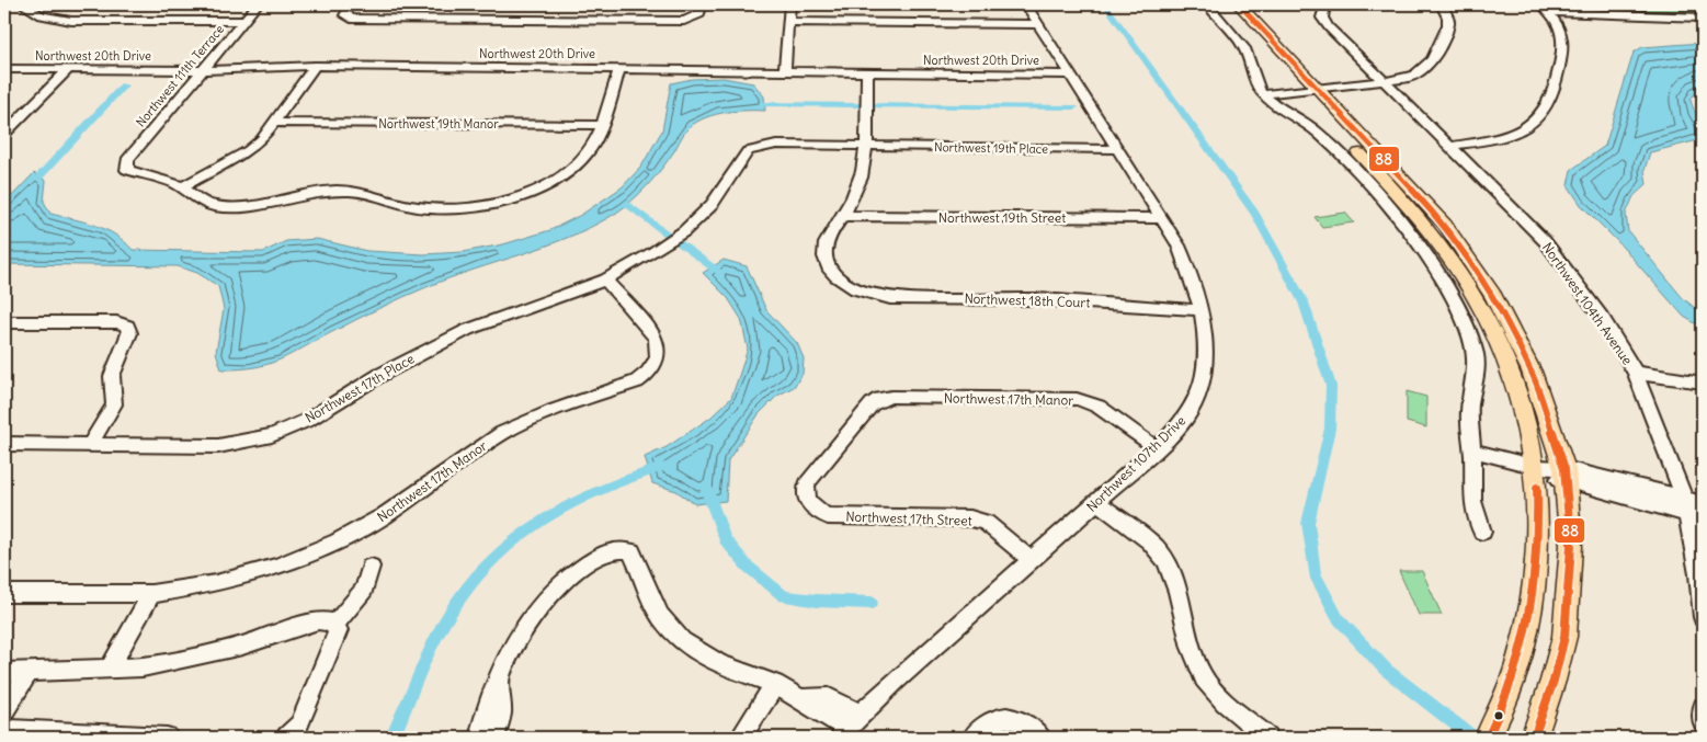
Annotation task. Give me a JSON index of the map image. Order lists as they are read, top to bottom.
{
  "streets": {
    "street": [
      "Northwest 20th Drive",
      "Northwest 111th Terrace",
      "Northwest 19th Manor",
      "Northwest 19th Place",
      "Northwest 19th Street",
      "Northwest 18th Court",
      "Northwest 104th Avenue",
      "Northwest 17th Place",
      "Northwest 17th Manor",
      "Northwest 107th Drive",
      "Northwest 17th Street"
    ]
  },
  "crossings": [
    ["Northwest 20th Drive", "Northwest 111th Terrace"],
    ["Northwest 20th Drive", "Northwest 107th Drive"],
    ["Northwest 19th Place", "Northwest 107th Drive"],
    ["Northwest 19th Street", "Northwest 18th Court"],
    ["Northwest 19th Street", "Northwest 107th Drive"],
    ["Northwest 18th Court", "Northwest 107th Drive"],
    ["Northwest 17th Place", "Northwest 17th Manor"],
    ["Northwest 17th Manor", "Northwest 107th Drive"],
    ["Northwest 17th Manor", "Northwest 17th Street"],
    ["Northwest 107th Drive", "Northwest 17th Street"]
  ],
  "lines": ["transit line 88"]
}
